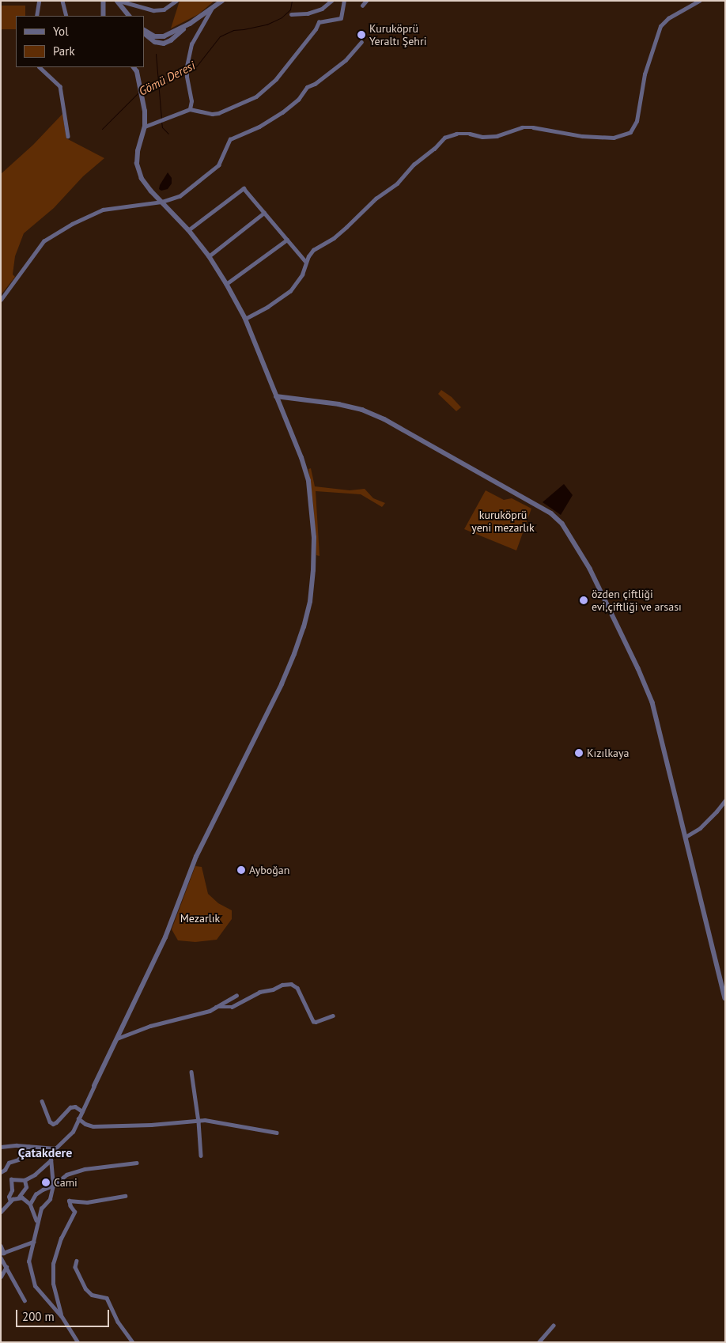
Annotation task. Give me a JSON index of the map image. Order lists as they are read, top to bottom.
{
  "districts": ["Çatakdere"],
  "water": ["Gömü Deresi"],
  "parks": ["kuruköprü yeni mezarlık", "Mezarlık"],
  "places": [
    "Kuruköprü Yeraltı Şehri",
    "özden çiftliği evi,çiftliği ve arsası",
    "Kızılkaya",
    "Ayboğan",
    "Cami"
  ],
  "legend": ["Yol", "Park"],
  "scale_bar": "200 m"
}
